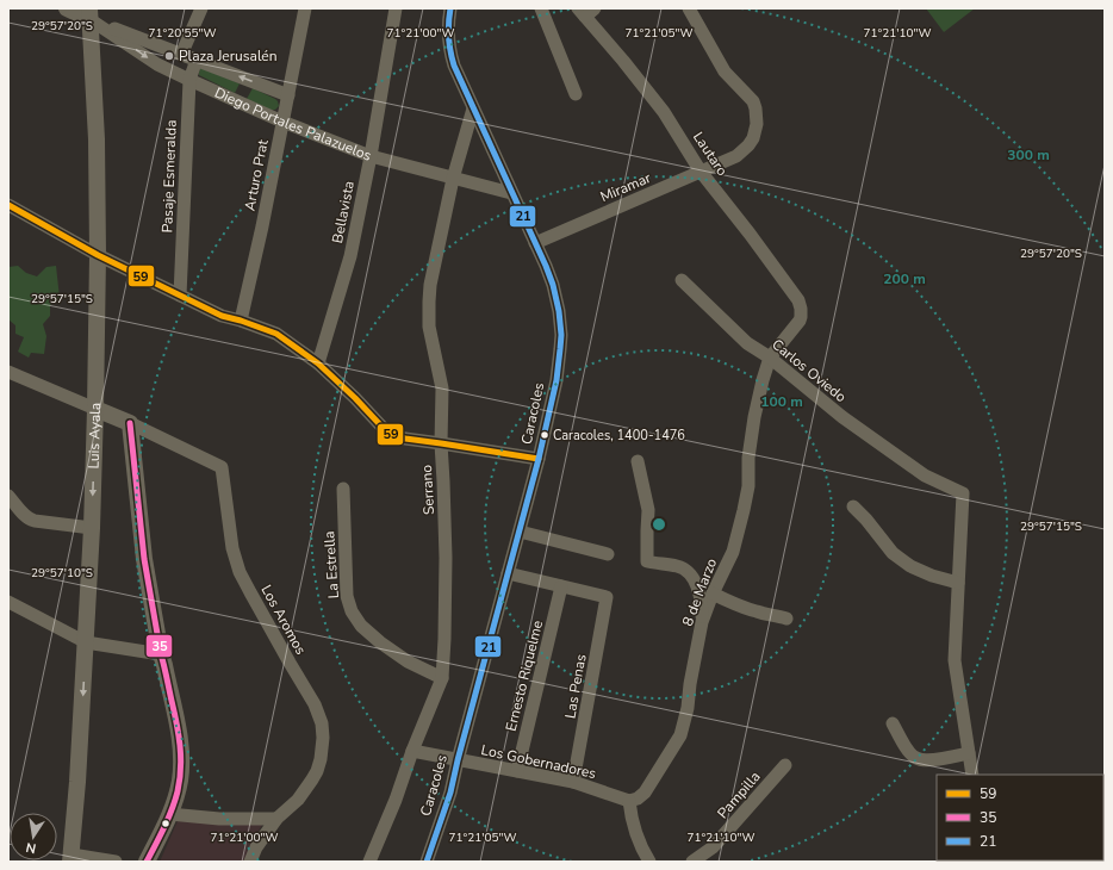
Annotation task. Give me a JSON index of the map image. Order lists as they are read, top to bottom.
{
  "streets": {
    "street": [
      "Diego Portales Palazuelos",
      "Lautaro",
      "Arturo Prat",
      "Pasaje Esmeralda",
      "Miramar",
      "Bellavista",
      "Carlos Oviedo",
      "Caracoles",
      "Luis Ayala",
      "Serrano",
      "La Estrella",
      "8 de Marzo",
      "Los Aromos",
      "Ernesto Riquelme",
      "Las Penas",
      "Los Gobernadores",
      "Pampilla"
    ]
  },
  "crossings": [
    ["Diego Portales Palazuelos", "Arturo Prat"],
    ["Diego Portales Palazuelos", "Pasaje Esmeralda"],
    ["Diego Portales Palazuelos", "Bellavista"],
    ["Diego Portales Palazuelos", "Caracoles"],
    ["Diego Portales Palazuelos", "Luis Ayala"],
    ["Diego Portales Palazuelos", "Serrano"],
    ["Lautaro", "Miramar"],
    ["Lautaro", "8 de Marzo"],
    ["Miramar", "Caracoles"],
    ["Carlos Oviedo", "8 de Marzo"],
    ["Caracoles", "Serrano"],
    ["Caracoles", "Los Gobernadores"],
    ["Serrano", "La Estrella"],
    ["Serrano", "Los Gobernadores"],
    ["8 de Marzo", "Los Gobernadores"],
    ["Ernesto Riquelme", "Las Penas"],
    ["Ernesto Riquelme", "Los Gobernadores"],
    ["Las Penas", "Los Gobernadores"]
  ],
  "places": ["Plaza Jerusalén", "Caracoles, 1400-1476"],
  "lines": ["transit line 21", "transit line 59", "transit line 35"],
  "legend": ["59", "35", "21"],
  "north": "bottom",
  "coordinates": [
    "29°57'20\"S",
    "71°20'55\"W",
    "71°21'00\"W",
    "71°21'05\"W",
    "71°21'10\"W",
    "29°57'15\"S",
    "29°57'10\"S"
  ],
  "rings": ["300 m", "200 m", "100 m"]
}
